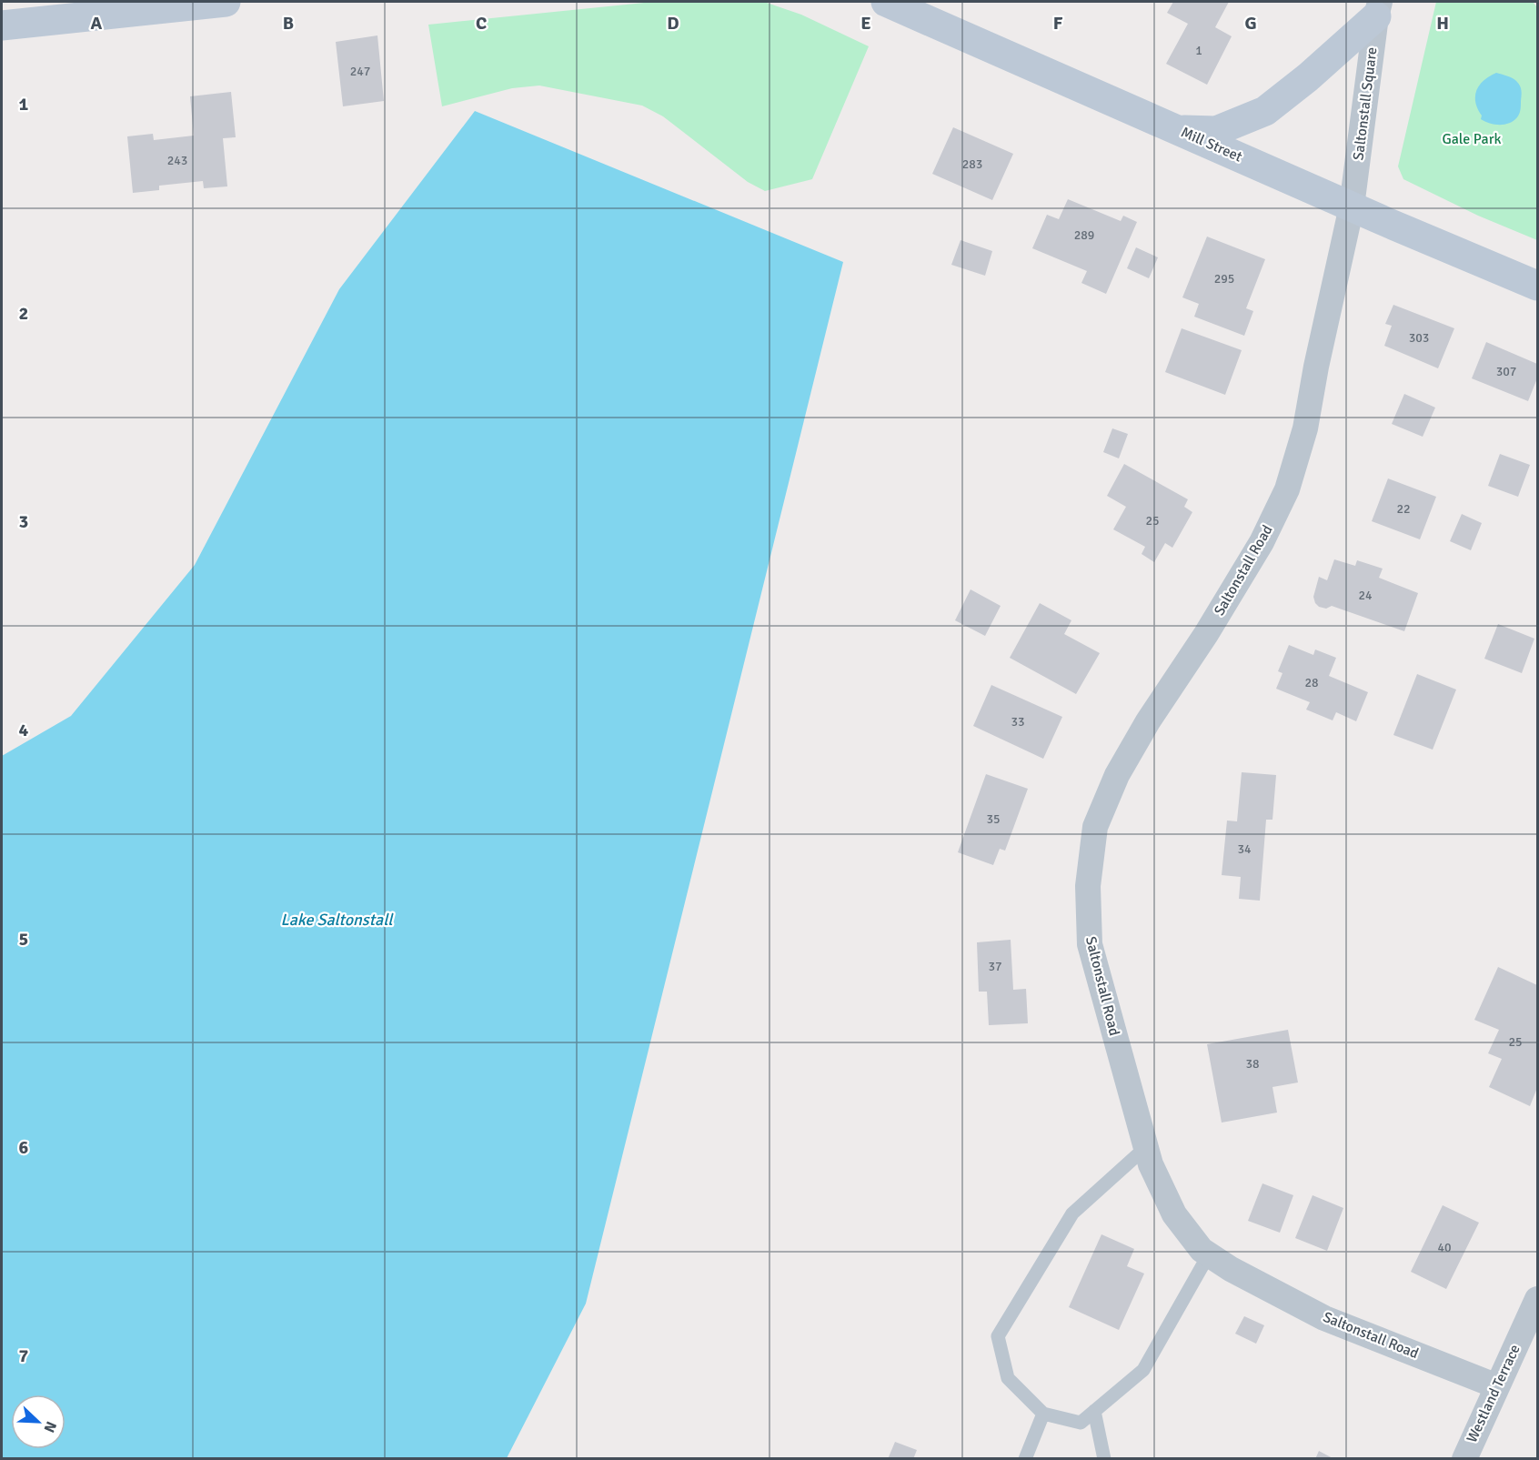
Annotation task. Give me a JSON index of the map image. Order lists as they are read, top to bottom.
{
  "streets": {
    "main road": ["Mill Street"],
    "street": ["Saltonstall Square", "Saltonstall Road", "Westland Terrace"]
  },
  "crossings": [
    ["Saltonstall Square", "Mill Street"],
    ["Saltonstall Square", "Saltonstall Road"],
    ["Mill Street", "Saltonstall Road"],
    ["Saltonstall Road", "Westland Terrace"]
  ],
  "water": ["Lake Saltonstall"],
  "parks": ["Gale Park"],
  "house_numbers": [
    "1",
    "247",
    "243",
    "283",
    "289",
    "295",
    "303",
    "307",
    "22",
    "25",
    "24",
    "28",
    "33",
    "35",
    "34",
    "37",
    "25",
    "38",
    "40"
  ],
  "north": "bottom right",
  "grid": {
    "columns": [
      "A",
      "B",
      "C",
      "D",
      "E",
      "F",
      "G",
      "H"
    ],
    "rows": [
      "1",
      "2",
      "3",
      "4",
      "5",
      "6",
      "7"
    ]
  }
}
